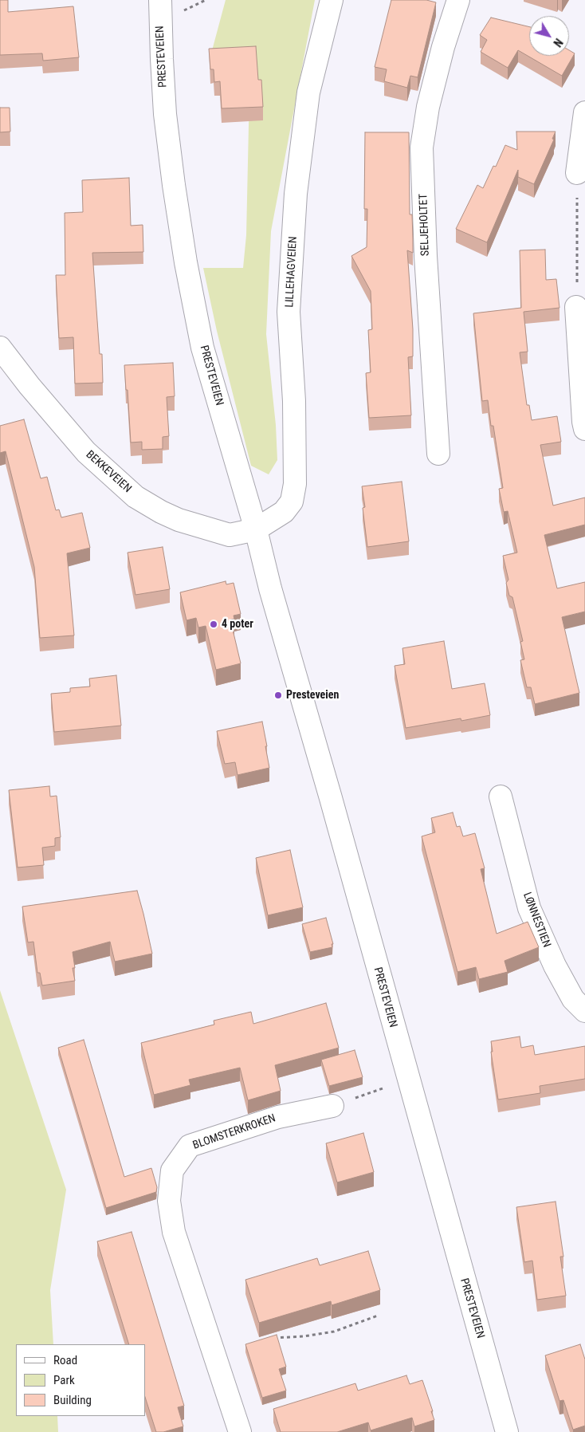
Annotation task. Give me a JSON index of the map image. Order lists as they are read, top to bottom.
{
  "streets": {
    "street": [
      "PRESTEVEIEN",
      "SELJEHOLTET",
      "LILLEHAGVEIEN",
      "BEKKEVEIEN",
      "LØNNESTIEN",
      "BLOMSTERKROKEN"
    ]
  },
  "crossings": [
    ["PRESTEVEIEN", "LILLEHAGVEIEN"],
    ["PRESTEVEIEN", "BEKKEVEIEN"],
    ["LILLEHAGVEIEN", "BEKKEVEIEN"]
  ],
  "places": ["4 poter", "Presteveien"],
  "legend": ["Road", "Park", "Building"],
  "north": "bottom right"
}
